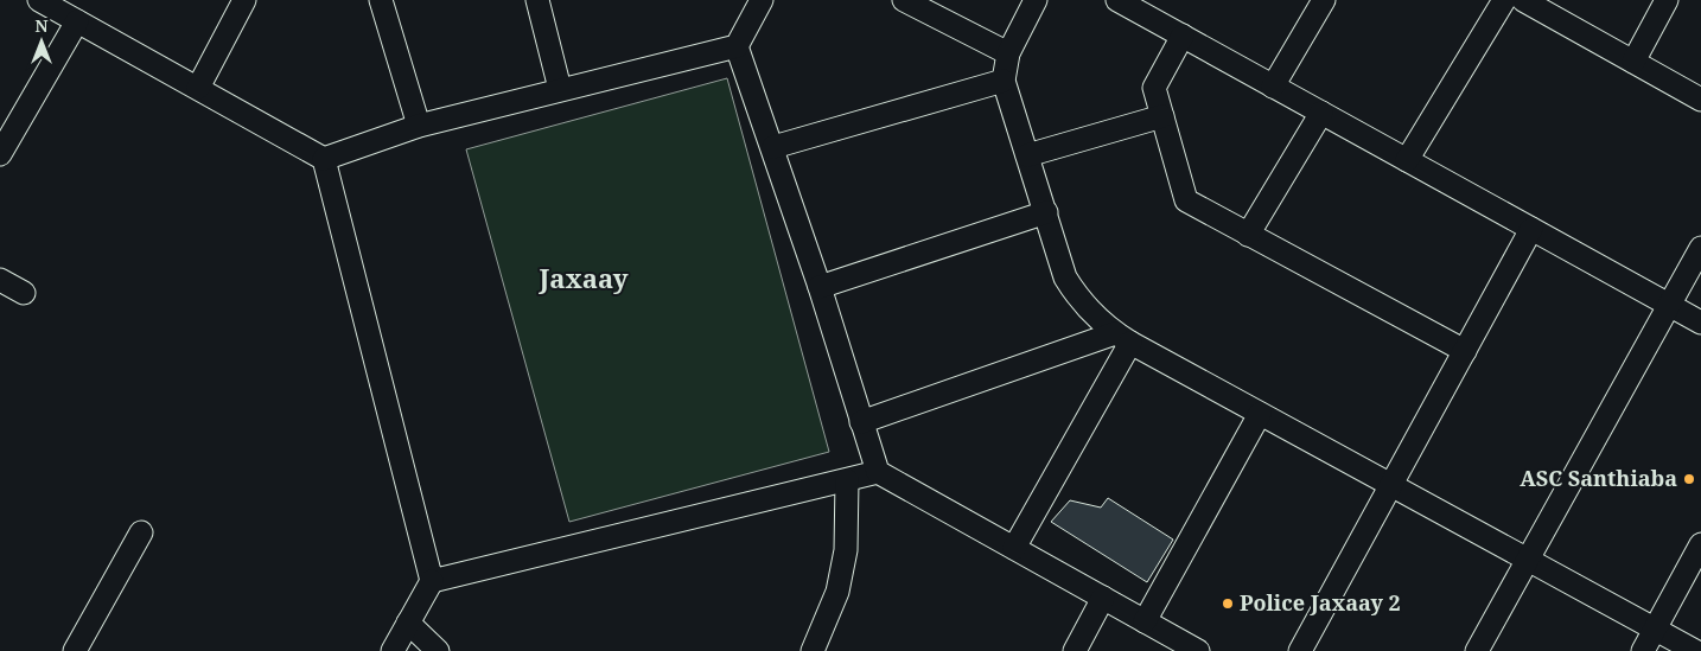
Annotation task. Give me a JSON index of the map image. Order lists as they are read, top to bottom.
{
  "districts": ["Jaxaay"],
  "places": ["ASC Santhiaba", "Police Jaxaay 2"],
  "north": "top"
}
